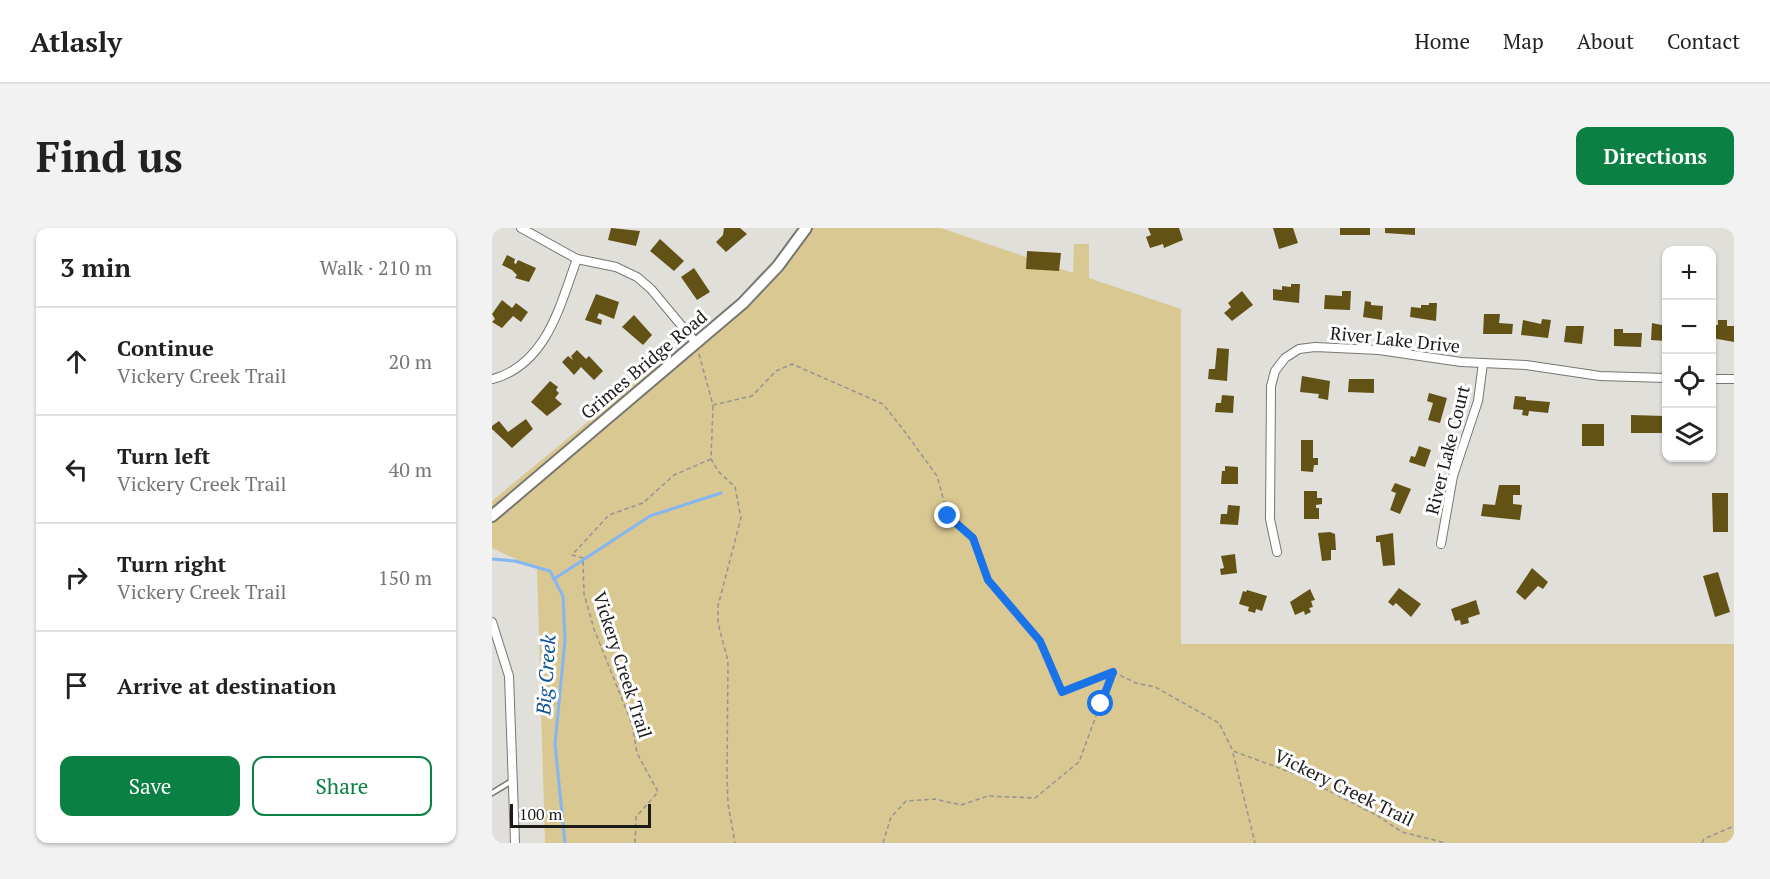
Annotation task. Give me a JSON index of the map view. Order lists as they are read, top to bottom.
{
  "streets": {
    "street": ["River Lake Drive", "Grimes Bridge Road", "River Lake Court"],
    "path": ["Vickery Creek Trail"]
  },
  "crossings": [
    ["River Lake Drive", "River Lake Court"]
  ],
  "water": ["Big Creek"],
  "scale_bar": "100 m",
  "page": {
    "header": "Atlasly",
    "nav": [
      "Home",
      "Map",
      "About",
      "Contact"
    ],
    "buttons": [
      "Directions",
      ["Save", "Share"]
    ],
    "title": "Find us",
    "heading": ["3 min", "Walk · 210 m"],
    "map_buttons": ["+", "−"],
    "list": [
      ["Continue", "Vickery Creek Trail", "20 m"],
      ["Turn left", "Vickery Creek Trail", "40 m"],
      ["Turn right", "Vickery Creek Trail", "150 m"],
      "Arrive at destination"
    ],
    "scale": "100 m"
  }
}
